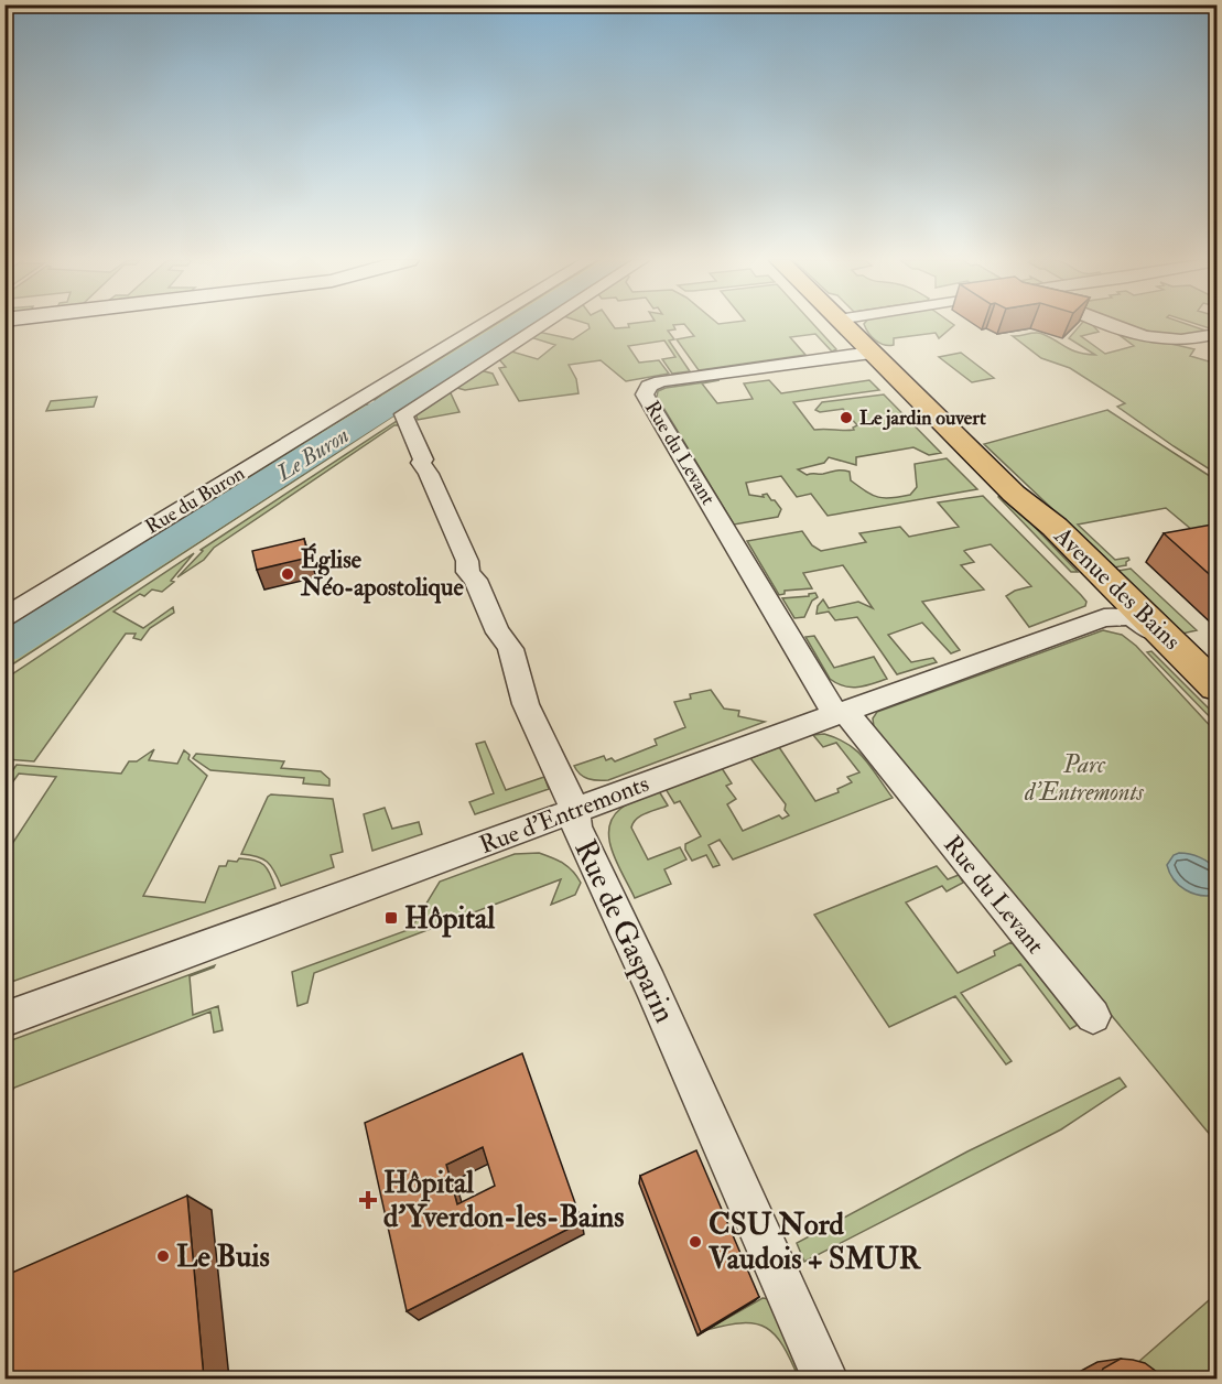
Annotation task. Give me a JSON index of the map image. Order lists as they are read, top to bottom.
{
  "streets": {
    "main road": ["Avenue des Bains"],
    "street": [
      "Rue du Levant",
      "Rue du Buron",
      "Rue d'Entremonts",
      "Rue de Gasparin"
    ]
  },
  "crossings": [
    ["Rue du Levant", "Avenue des Bains"],
    ["Rue du Levant", "Rue d'Entremonts"],
    ["Avenue des Bains", "Rue d'Entremonts"],
    ["Rue d'Entremonts", "Rue de Gasparin"]
  ],
  "water": ["Le Buron"],
  "parks": ["Parc d’Entremonts"],
  "places": {
    "other": [
      "Le jardin ouvert",
      "Église Néo-apostolique",
      "CSU Nord Vaudois + SMUR",
      "Le Buis"
    ],
    "transit": ["Hôpital"],
    "health": ["Hôpital d'Yverdon-les-Bains"]
  }
}
